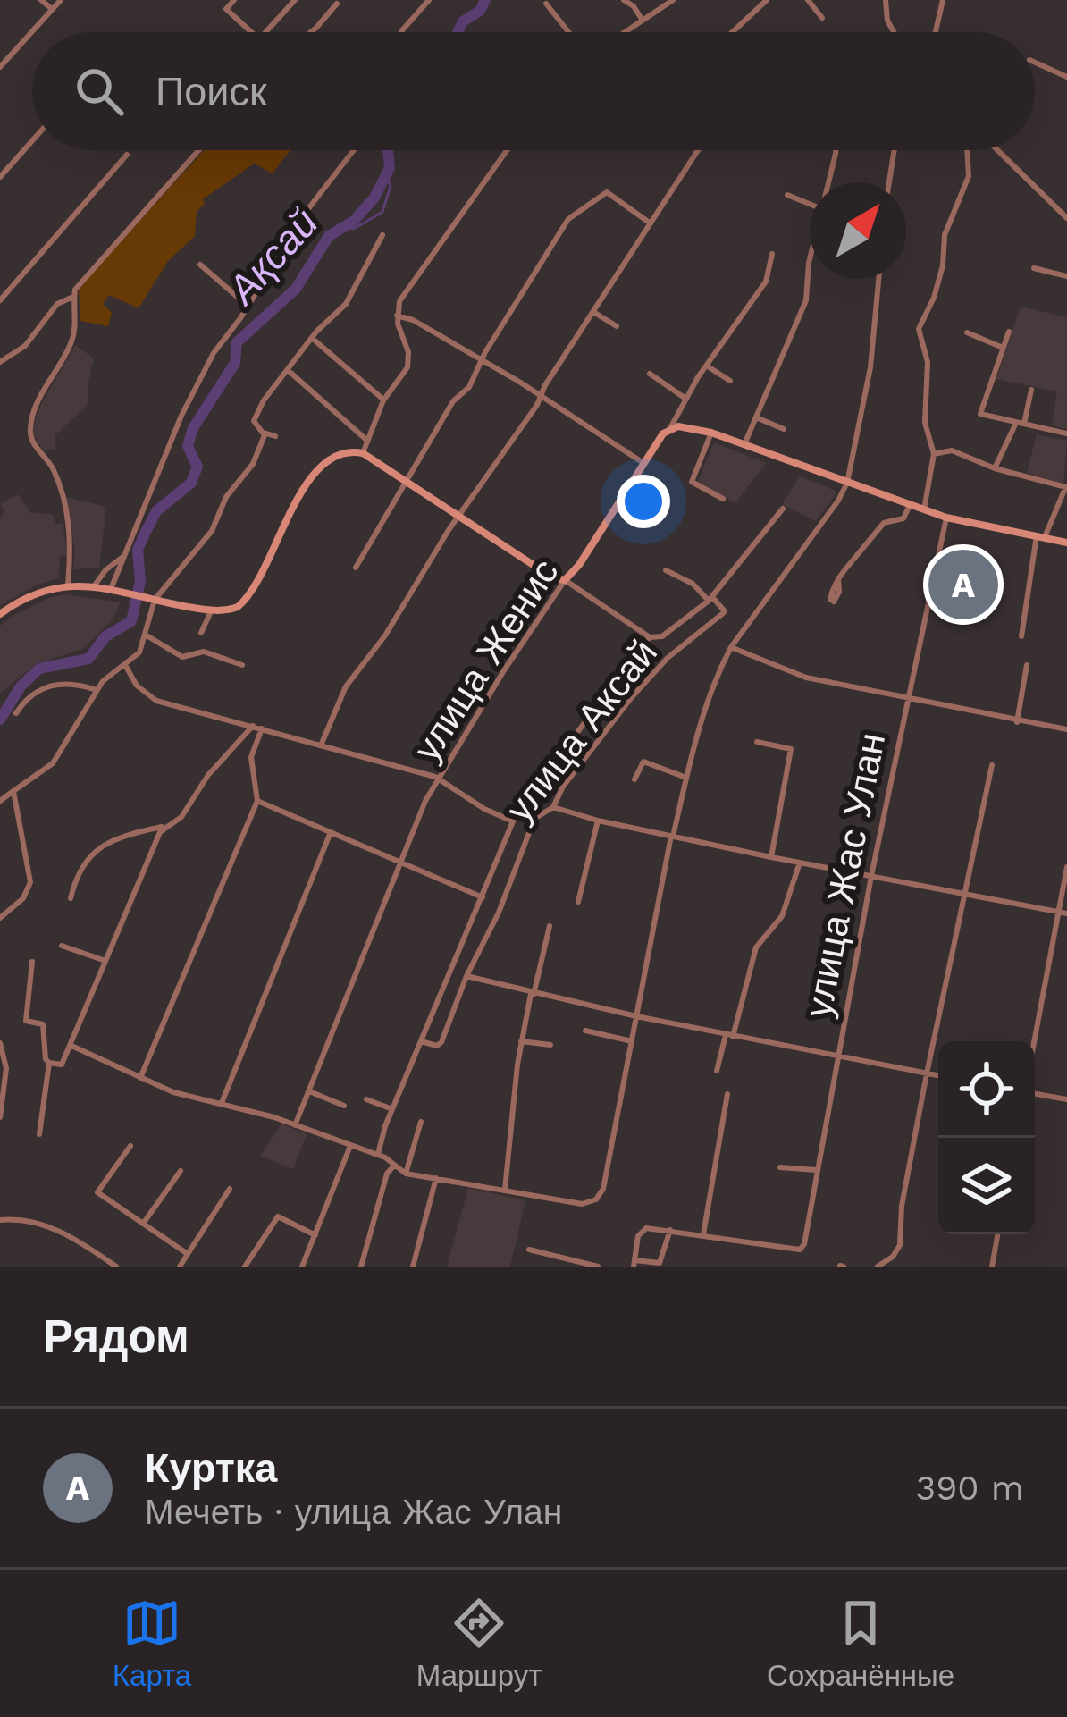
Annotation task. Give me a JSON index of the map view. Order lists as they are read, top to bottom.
{
  "streets": {
    "main road": ["улица Женис"],
    "street": ["улица Аксай", "улица Жас Улан"]
  },
  "water": ["Ақсай"],
  "north": "top right",
  "page": {
    "search": "Поиск",
    "pins": "A",
    "heading": "Рядом",
    "list": [
      {
        "mark": "A",
        "name": "Куртка",
        "note": "Мечеть · улица Жас Улан",
        "value": "390 m"
      }
    ],
    "nav": ["Карта", "Маршрут", "Сохранённые"]
  }
}
